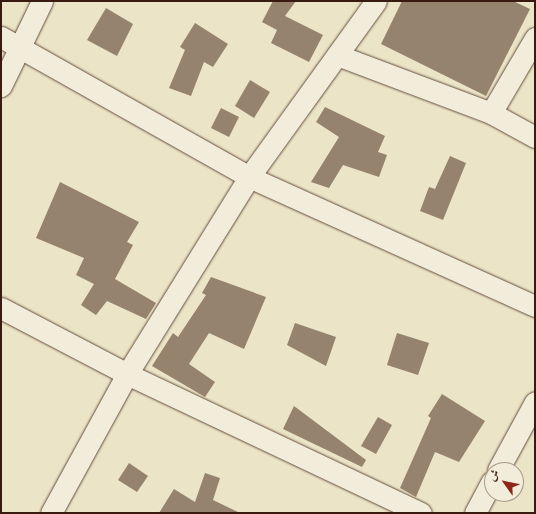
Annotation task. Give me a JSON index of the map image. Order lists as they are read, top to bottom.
{
  "north": "top left"
}
